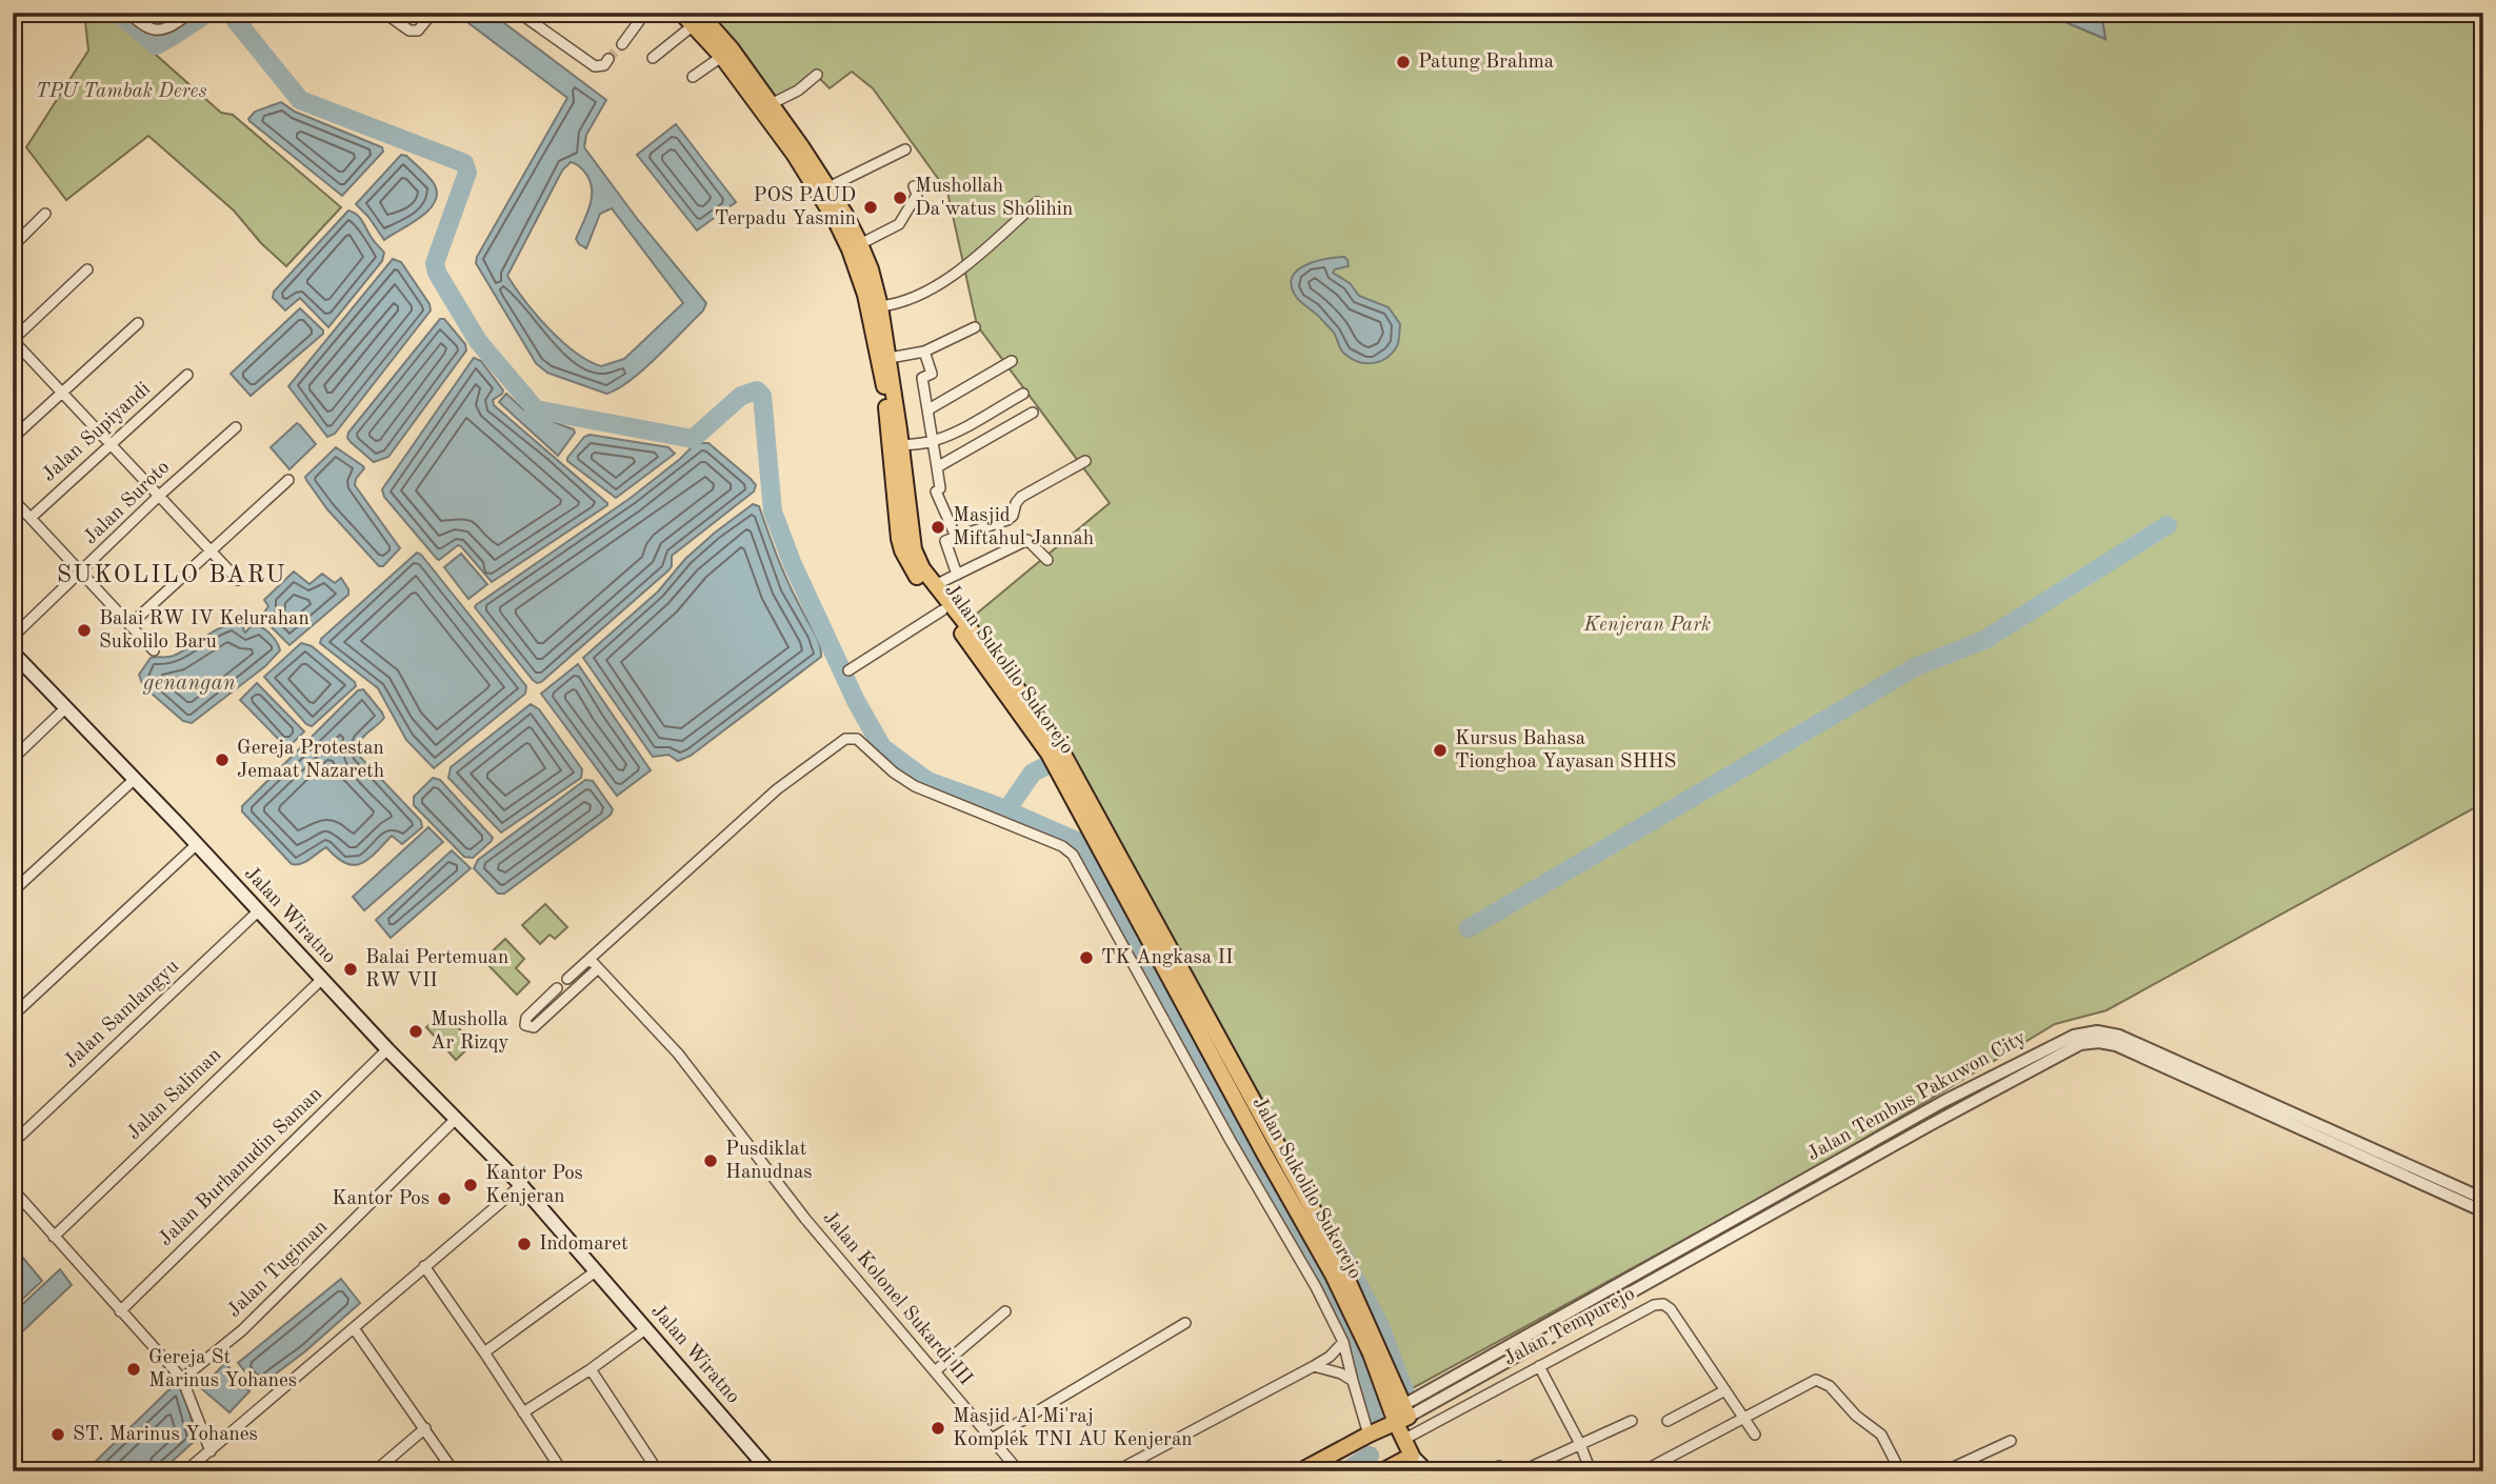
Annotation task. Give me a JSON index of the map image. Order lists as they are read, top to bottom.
{
  "streets": {
    "main road": ["Jalan Sukolilo Sukorejo", "Jalan Wiratno"],
    "street": [
      "Jalan Supiyandi",
      "Jalan Suroto",
      "Jalan Samlangyu",
      "Jalan Saliman",
      "Jalan Tembus Pakuwon City",
      "Jalan Burhanudin Saman",
      "Jalan Tugiman",
      "Jalan Kolonel Sukardi III",
      "Jalan Tempurejo"
    ]
  },
  "crossings": [
    ["Jalan Sukolilo Sukorejo", "Jalan Tembus Pakuwon City"],
    ["Jalan Wiratno", "Jalan Samlangyu"],
    ["Jalan Wiratno", "Jalan Saliman"],
    ["Jalan Wiratno", "Jalan Burhanudin Saman"],
    ["Jalan Wiratno", "Jalan Tugiman"]
  ],
  "districts": ["SUKOLILO BARU"],
  "water": ["genangan"],
  "parks": ["TPU Tambak Deres", "Kenjeran Park"],
  "places": [
    "Patung Brahma",
    "Mushollah Da'watus Sholihin",
    "POS PAUD Terpadu Yasmin",
    "Masjid Miftahul Jannah",
    "Balai RW IV Kelurahan Sukolilo Baru",
    "Kursus Bahasa Tionghoa Yayasan SHHS",
    "Gereja Protestan Jemaat Nazareth",
    "TK Angkasa II",
    "Balai Pertemuan RW VII",
    "Musholla Ar Rizqy",
    "Pusdiklat Hanudnas",
    "Kantor Pos Kenjeran",
    "Kantor Pos",
    "Indomaret",
    "Gereja St Marinus Yohanes",
    "Masjid Al Mi'raj Komplek TNI AU Kenjeran",
    "ST. Marinus Yohanes"
  ]
}
